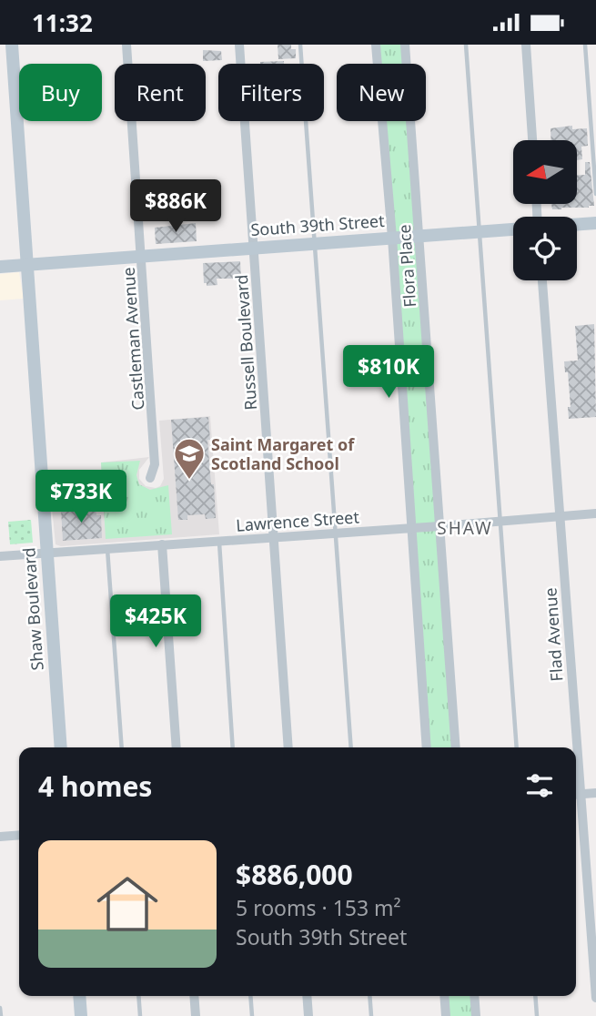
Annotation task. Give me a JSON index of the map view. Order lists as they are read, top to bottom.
{
  "streets": {
    "street": [
      "South 39th Street",
      "Flora Place",
      "Castleman Avenue",
      "Russell Boulevard",
      "Lawrence Street",
      "Shaw Boulevard",
      "Flad Avenue"
    ]
  },
  "crossings": [
    ["South 39th Street", "Flora Place"],
    ["South 39th Street", "Castleman Avenue"],
    ["South 39th Street", "Russell Boulevard"],
    ["South 39th Street", "Shaw Boulevard"],
    ["Flora Place", "Lawrence Street"],
    ["Russell Boulevard", "Lawrence Street"],
    ["Lawrence Street", "Shaw Boulevard"],
    ["Lawrence Street", "Flad Avenue"]
  ],
  "districts": ["SHAW"],
  "places": {
    "school or university": ["Saint Margaret of Scotland School"]
  },
  "north": "left",
  "page": {
    "status": "11:32",
    "chip": [
      "Buy",
      "Rent",
      "Filters",
      "New"
    ],
    "price": [
      "$886K",
      "$810K",
      "$733K",
      "$425K"
    ],
    "heading": "4 homes",
    "list": [
      {
        "name": "$886,000",
        "note": "5 rooms · 153 m² · South 39th Street"
      }
    ]
  }
}
